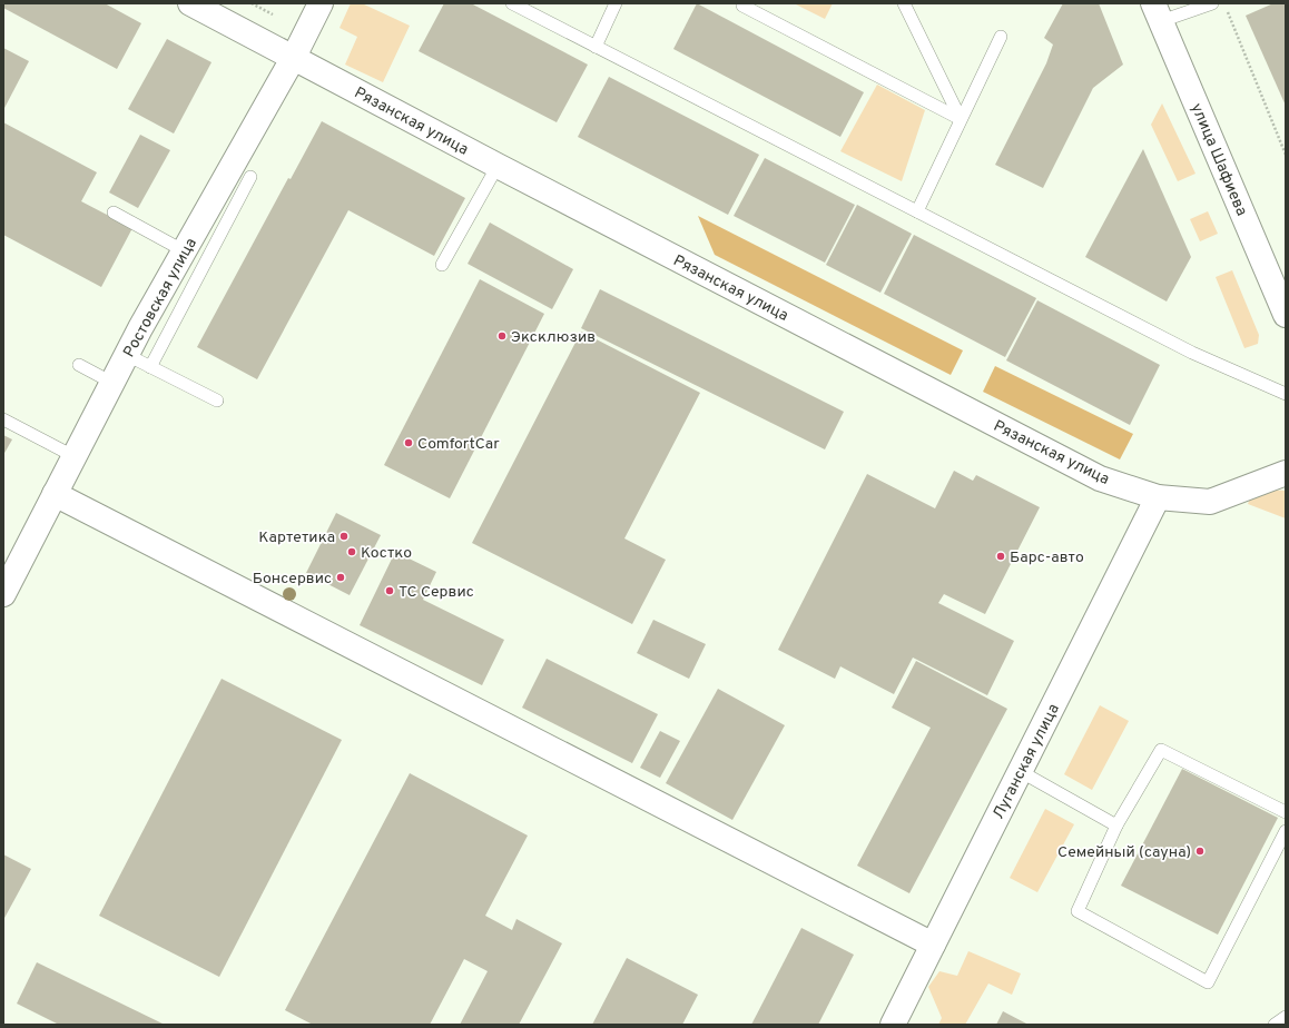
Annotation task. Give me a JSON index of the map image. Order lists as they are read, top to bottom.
{
  "streets": {
    "street": [
      "Рязанская улица",
      "улица Шафиева",
      "Ростовская улица",
      "Луганская улица"
    ]
  },
  "crossings": [
    ["Рязанская улица", "Ростовская улица"],
    ["Рязанская улица", "Луганская улица"]
  ],
  "places": [
    "Эксклюзив",
    "ComfortCar",
    "Картетика",
    "Костко",
    "Барс-авто",
    "Бонсервис",
    "ТС Сервис",
    "Семейный (сауна)"
  ]
}
